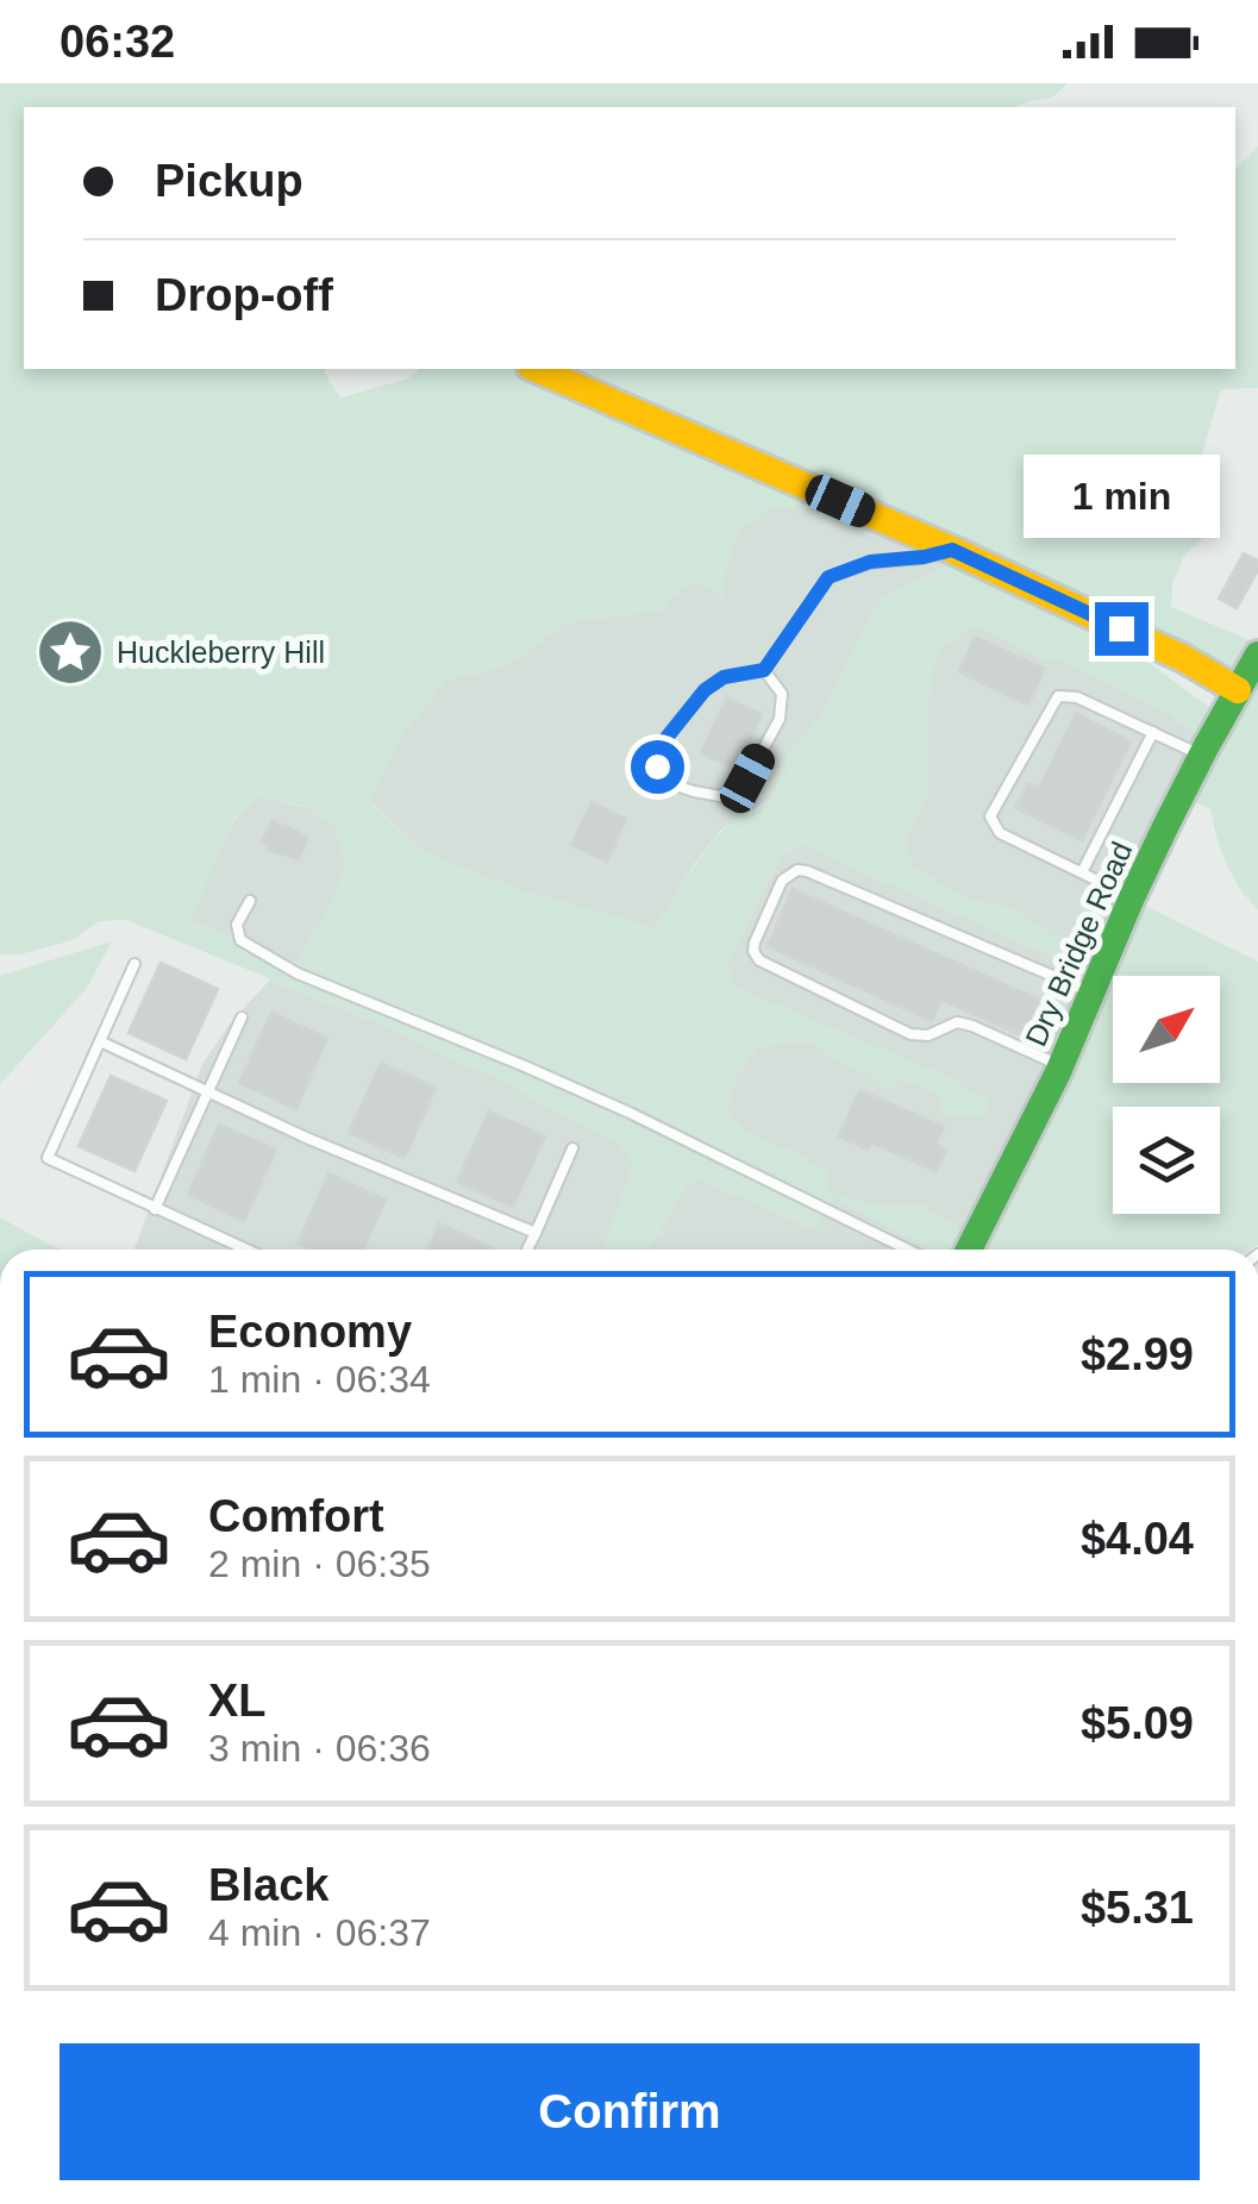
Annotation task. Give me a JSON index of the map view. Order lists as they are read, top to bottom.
{
  "streets": {
    "street": ["Dry Bridge Road"]
  },
  "places": {
    "place": ["Huckleberry Hill"]
  },
  "north": "top right",
  "page": {
    "status": "06:32",
    "banner": ["Pickup", "Drop-off"],
    "bubble": "1 min",
    "list": [
      {
        "name": "Economy",
        "note": "1 min · 06:34",
        "value": "$2.99"
      },
      {
        "name": "Comfort",
        "note": "2 min · 06:35",
        "value": "$4.04"
      },
      {
        "name": "XL",
        "note": "3 min · 06:36",
        "value": "$5.09"
      },
      {
        "name": "Black",
        "note": "4 min · 06:37",
        "value": "$5.31"
      }
    ],
    "buttons": "Confirm"
  }
}
